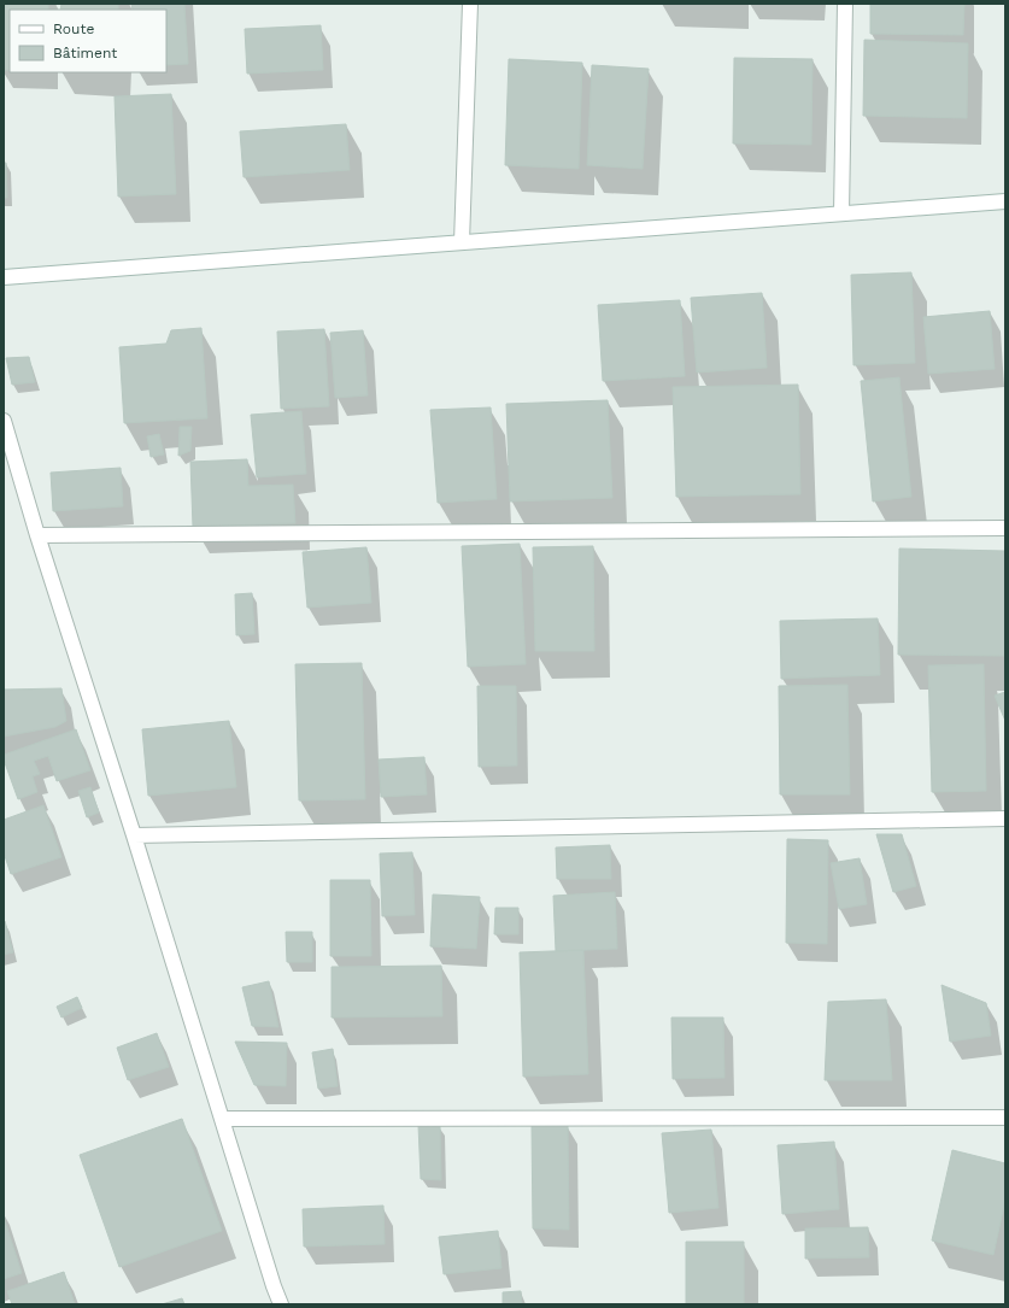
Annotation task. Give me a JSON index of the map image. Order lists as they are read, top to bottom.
{
  "legend": ["Route", "Bâtiment"]
}
